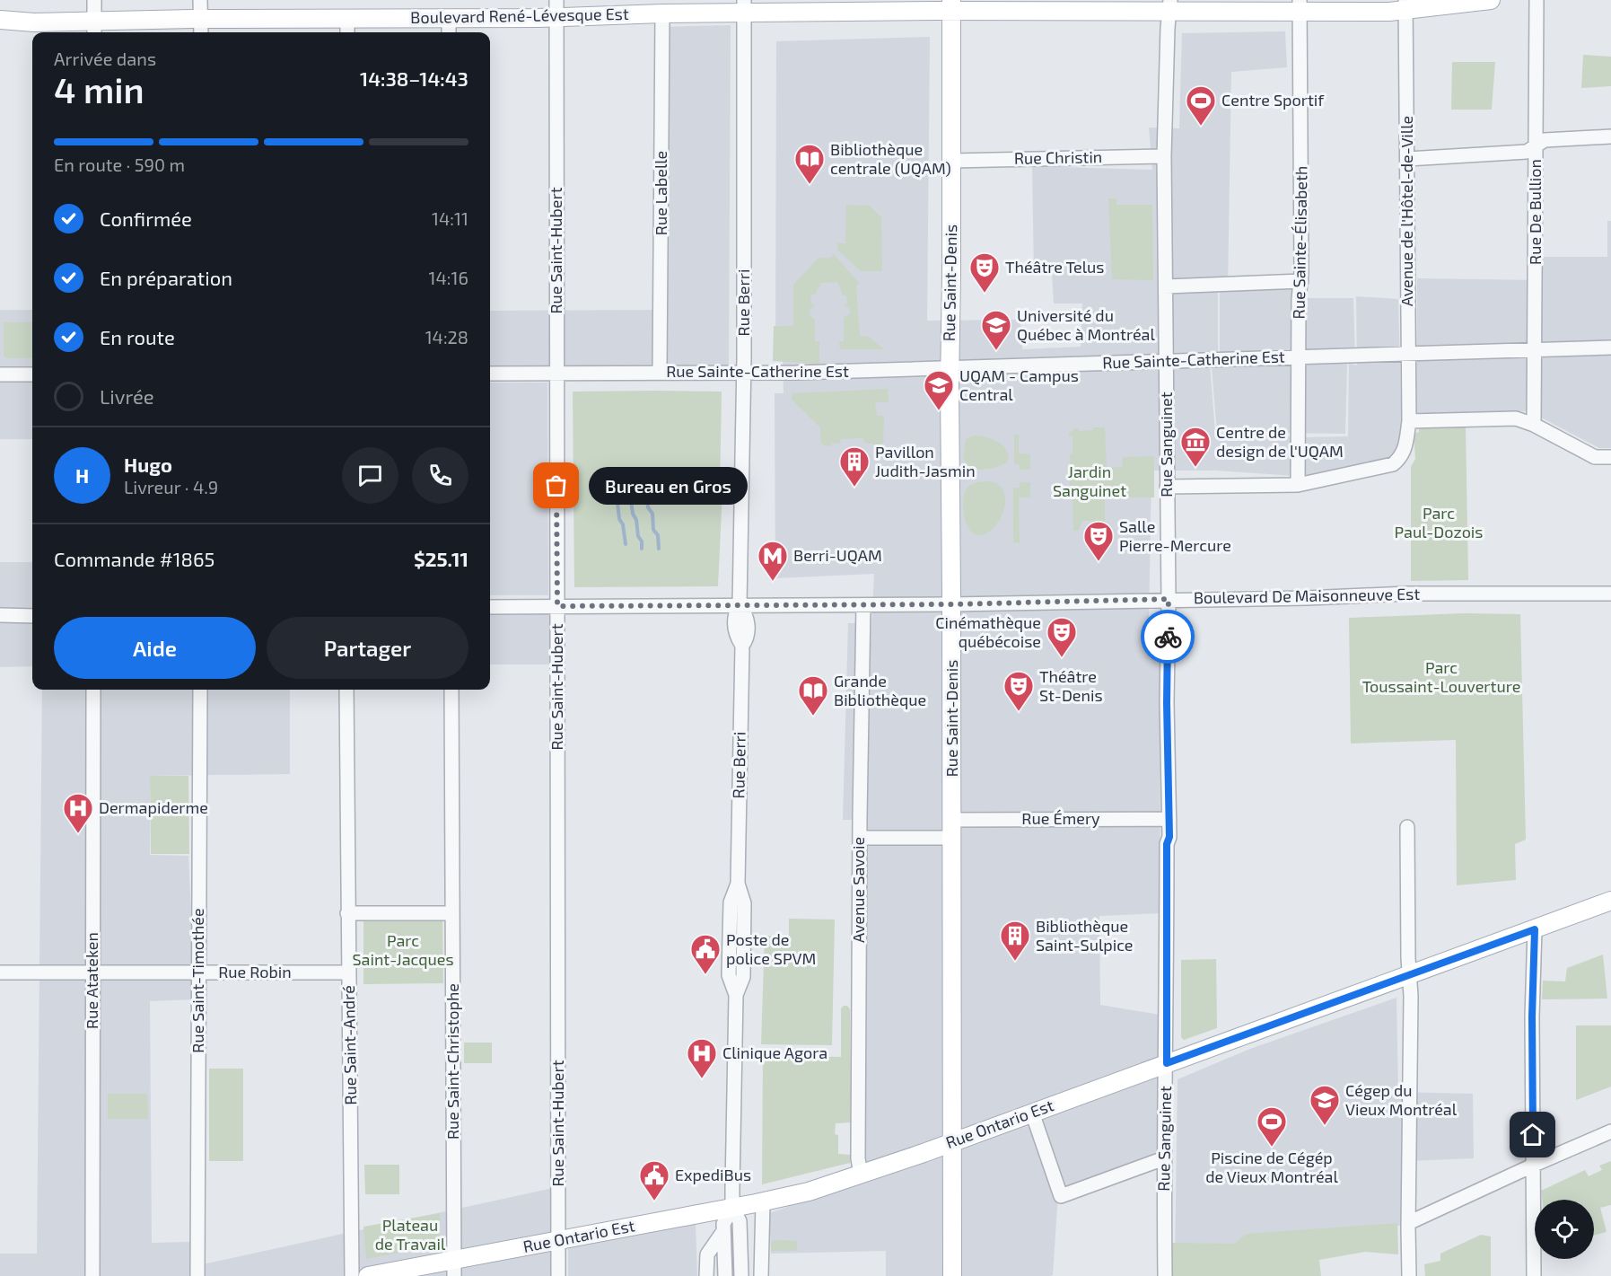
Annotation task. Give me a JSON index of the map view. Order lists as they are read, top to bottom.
{
  "streets": {
    "main road": ["Boulevard René-Lévesque Est", "Rue Saint-Denis", "Rue Ontario Est"],
    "street": [
      "Rue Christin",
      "Rue Labelle",
      "Avenue de l'Hôtel-de-Ville",
      "Rue De Bullion",
      "Rue Sainte-Élisabeth",
      "Rue Saint-Hubert",
      "Rue Berri",
      "Rue Sainte-Catherine Est",
      "Rue Sanguinet",
      "Boulevard De Maisonneuve Est",
      "Rue Émery",
      "Avenue Savoie",
      "Rue Robin",
      "Rue Atateken",
      "Rue Saint-Timothée",
      "Rue Saint-André",
      "Rue Saint-Christophe"
    ]
  },
  "crossings": [
    ["Boulevard René-Lévesque Est", "Rue Labelle"],
    ["Boulevard René-Lévesque Est", "Avenue de l'Hôtel-de-Ville"],
    ["Boulevard René-Lévesque Est", "Rue Sainte-Élisabeth"],
    ["Boulevard René-Lévesque Est", "Rue Saint-Hubert"],
    ["Boulevard René-Lévesque Est", "Rue Saint-Denis"],
    ["Boulevard René-Lévesque Est", "Rue Berri"],
    ["Boulevard René-Lévesque Est", "Rue Sanguinet"],
    ["Rue Christin", "Rue Saint-Denis"],
    ["Rue Christin", "Rue Sanguinet"],
    ["Rue Labelle", "Rue Sainte-Catherine Est"],
    ["Avenue de l'Hôtel-de-Ville", "Rue Sainte-Élisabeth"],
    ["Avenue de l'Hôtel-de-Ville", "Rue Sainte-Catherine Est"],
    ["Avenue de l'Hôtel-de-Ville", "Rue Sanguinet"],
    ["Rue De Bullion", "Rue Sainte-Catherine Est"],
    ["Rue Sainte-Élisabeth", "Rue Sainte-Catherine Est"],
    ["Rue Saint-Hubert", "Rue Sainte-Catherine Est"],
    ["Rue Saint-Hubert", "Boulevard De Maisonneuve Est"],
    ["Rue Saint-Hubert", "Rue Ontario Est"],
    ["Rue Saint-Denis", "Rue Sainte-Catherine Est"],
    ["Rue Saint-Denis", "Boulevard De Maisonneuve Est"],
    ["Rue Saint-Denis", "Rue Émery"],
    ["Rue Saint-Denis", "Rue Ontario Est"],
    ["Rue Berri", "Rue Sainte-Catherine Est"],
    ["Rue Berri", "Boulevard De Maisonneuve Est"],
    ["Rue Berri", "Rue Ontario Est"],
    ["Rue Sainte-Catherine Est", "Rue Sanguinet"],
    ["Rue Sanguinet", "Boulevard De Maisonneuve Est"],
    ["Rue Sanguinet", "Rue Émery"],
    ["Rue Sanguinet", "Rue Ontario Est"],
    ["Boulevard De Maisonneuve Est", "Avenue Savoie"],
    ["Avenue Savoie", "Rue Ontario Est"],
    ["Rue Robin", "Rue Atateken"],
    ["Rue Robin", "Rue Saint-Timothée"],
    ["Rue Robin", "Rue Saint-André"],
    ["Rue Saint-Christophe", "Rue Ontario Est"]
  ],
  "parks": [
    "Jardin Sanguinet",
    "Parc Paul-Dozois",
    "Parc Toussaint-Louverture",
    "Parc Saint-Jacques",
    "Plateau de Travail"
  ],
  "places": {
    "sports": ["Centre Sportif", "Piscine de Cégép de Vieux Montréal"],
    "library": ["Bibliothèque centrale (UQAM)", "Grande Bibliothèque"],
    "theatre": [
      "Théâtre Telus",
      "Salle Pierre-Mercure",
      "Cinémathèque québécoise",
      "Théâtre St-Denis"
    ],
    "school or university": ["Université du Québec à Montréal", "UQAM - Campus Central", "Cégep du Vieux Montréal"],
    "museum": ["Centre de design de l'UQAM"],
    "other": ["Bureau en Gros"],
    "building": ["Pavillon Judith-Jasmin", "Bibliothèque Saint-Sulpice"],
    "metro station": ["Berri-UQAM"],
    "hospital": ["Dermapiderme", "Clinique Agora"],
    "public building": ["Poste de police SPVM", "ExpediBus"]
  },
  "page": {
    "heading": ["4 min", "Arrivée dans", "14:38–14:43"],
    "panel": [
      "Hugo",
      "Livreur · 4.9",
      "Commande #1865",
      "$25.11"
    ],
    "bar": "En route · 590 m",
    "list": [
      ["Confirmée", "14:11"],
      ["En préparation", "14:16"],
      ["En route", "14:28"],
      "Livrée"
    ],
    "round": "H",
    "bubble": "Bureau en Gros",
    "buttons": ["Aide", "Partager"]
  }
}
